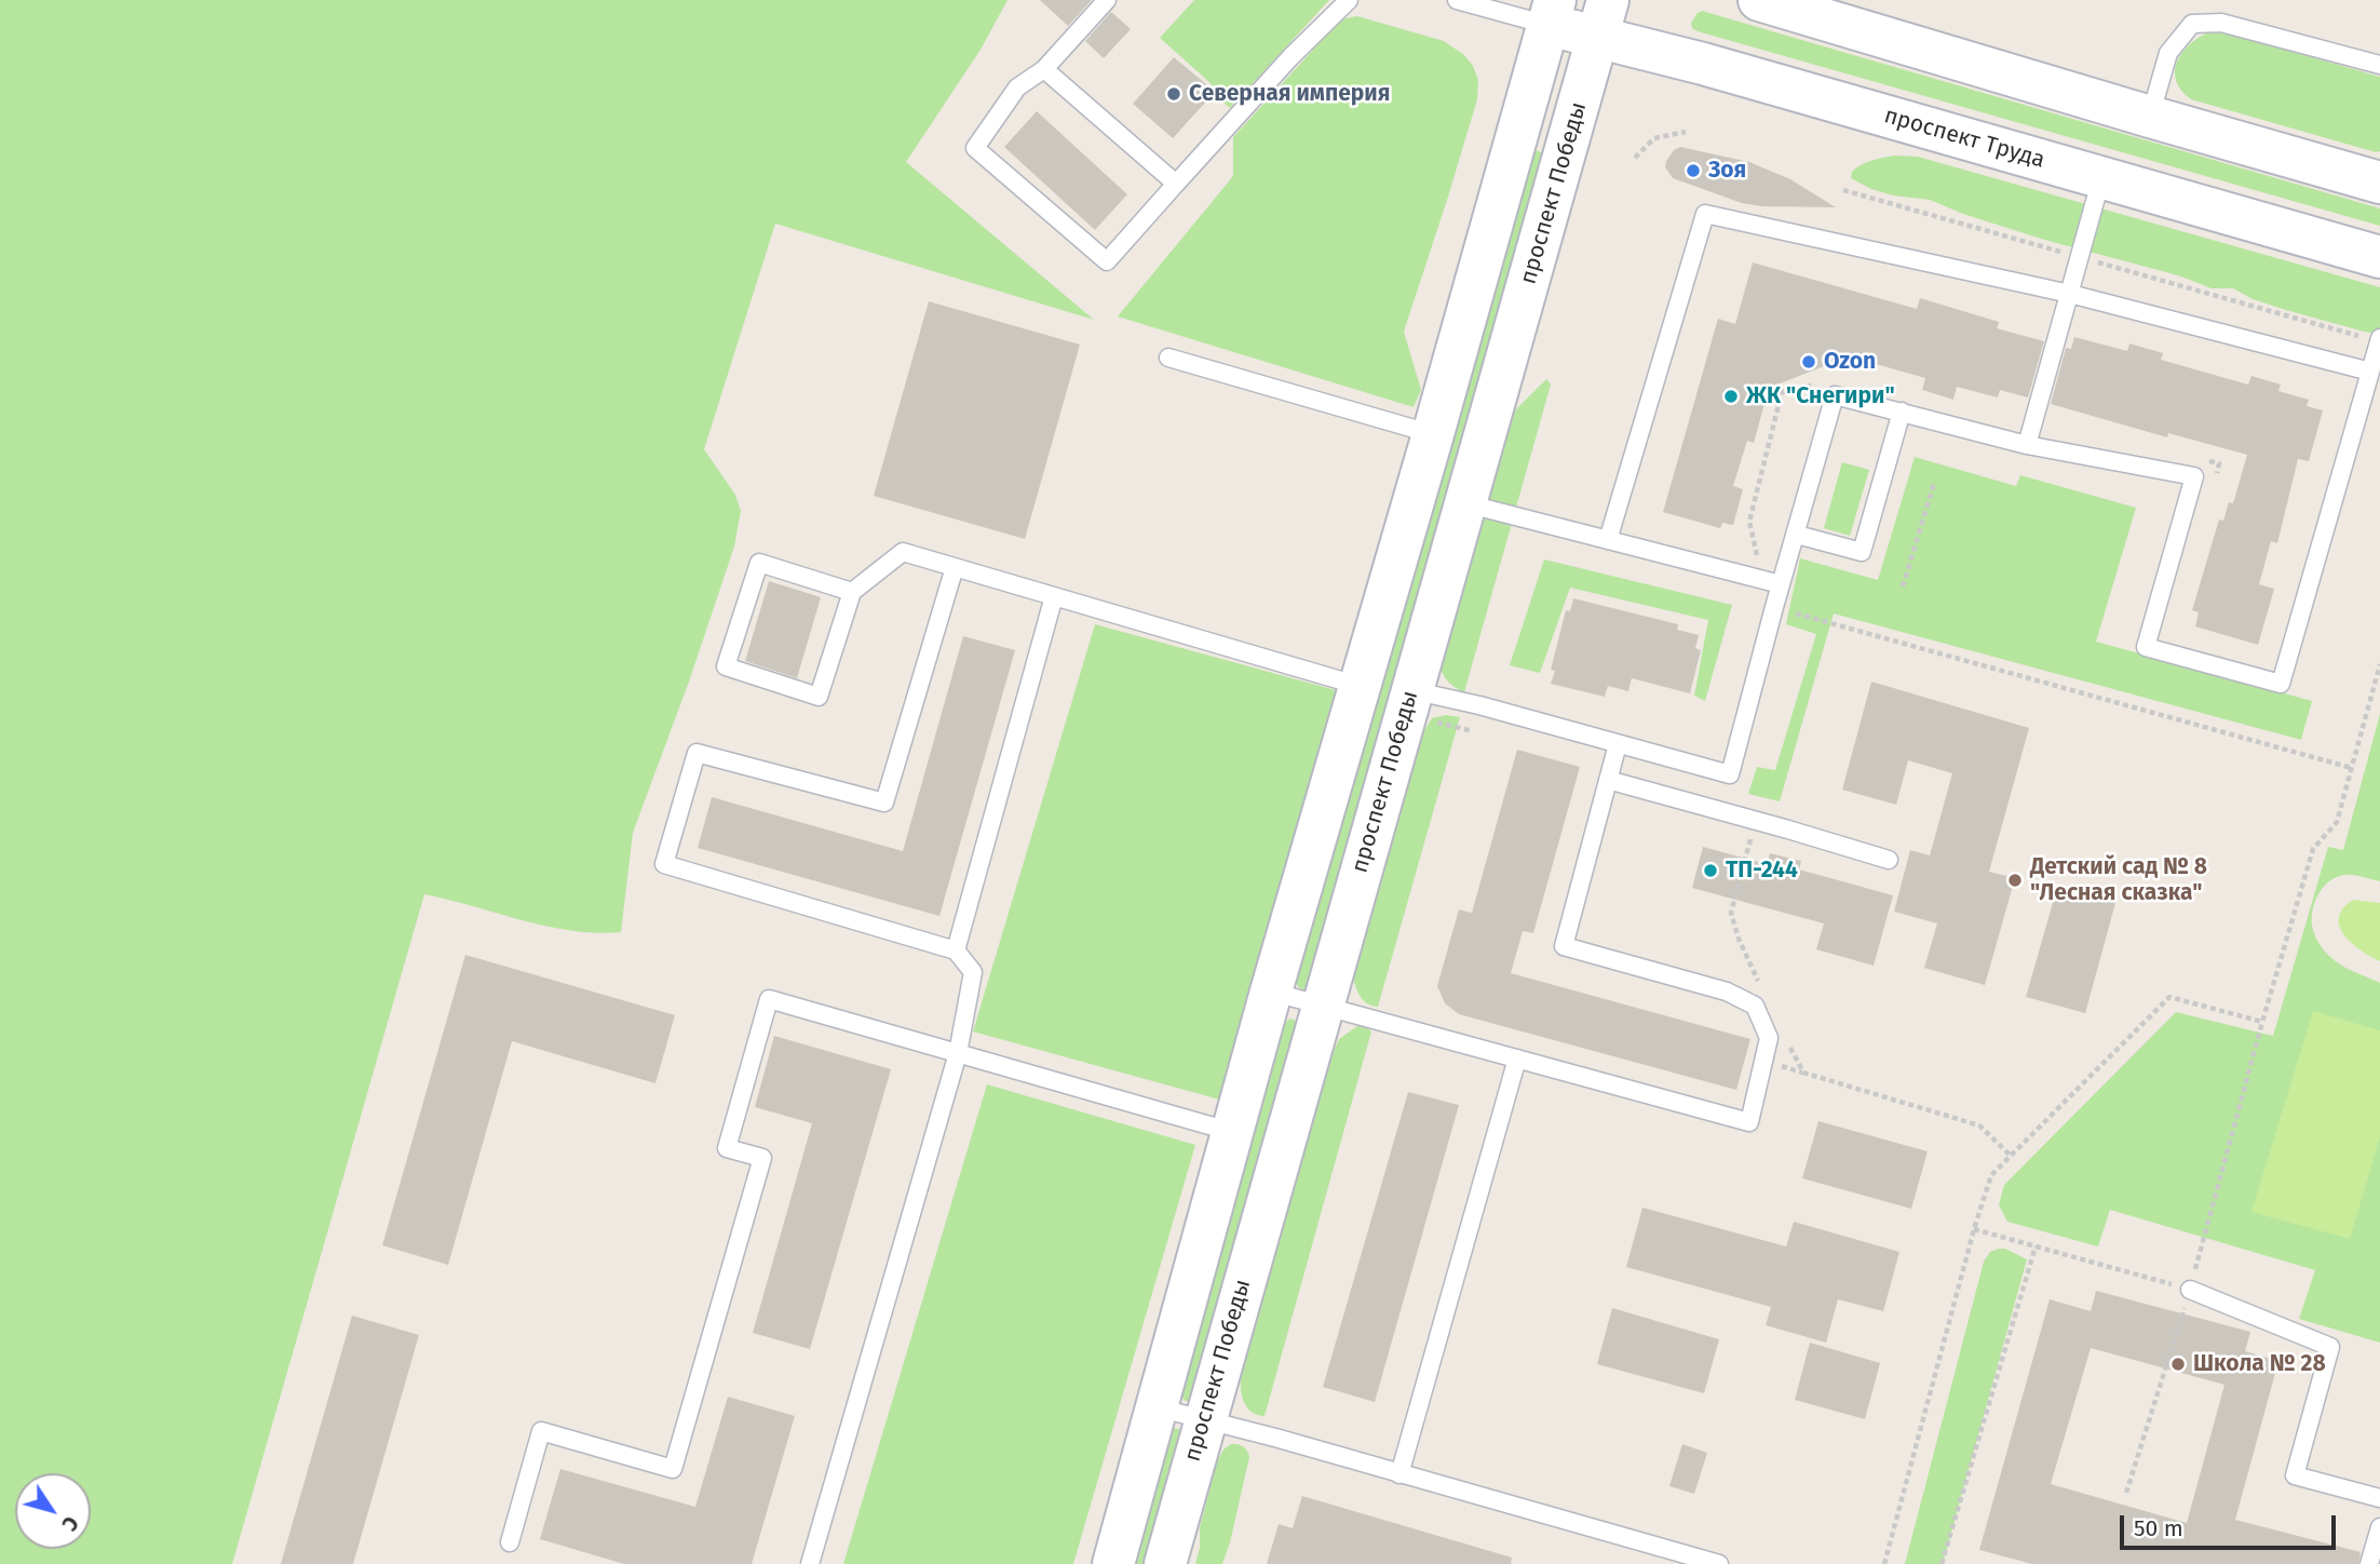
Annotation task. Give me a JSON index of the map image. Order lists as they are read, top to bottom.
{
  "streets": {
    "main road": ["проспект Труда", "проспект Победы"]
  },
  "crossings": [
    ["проспект Труда", "проспект Победы"]
  ],
  "places": [
    "Северная империя",
    "Зоя",
    "Ozon",
    "ЖК \"Снегири\"",
    "ТП-244",
    "Детский сад № 8 \"Лесная сказка\"",
    "Школа № 28"
  ],
  "scale_bar": "50 m",
  "north": "bottom right"
}
